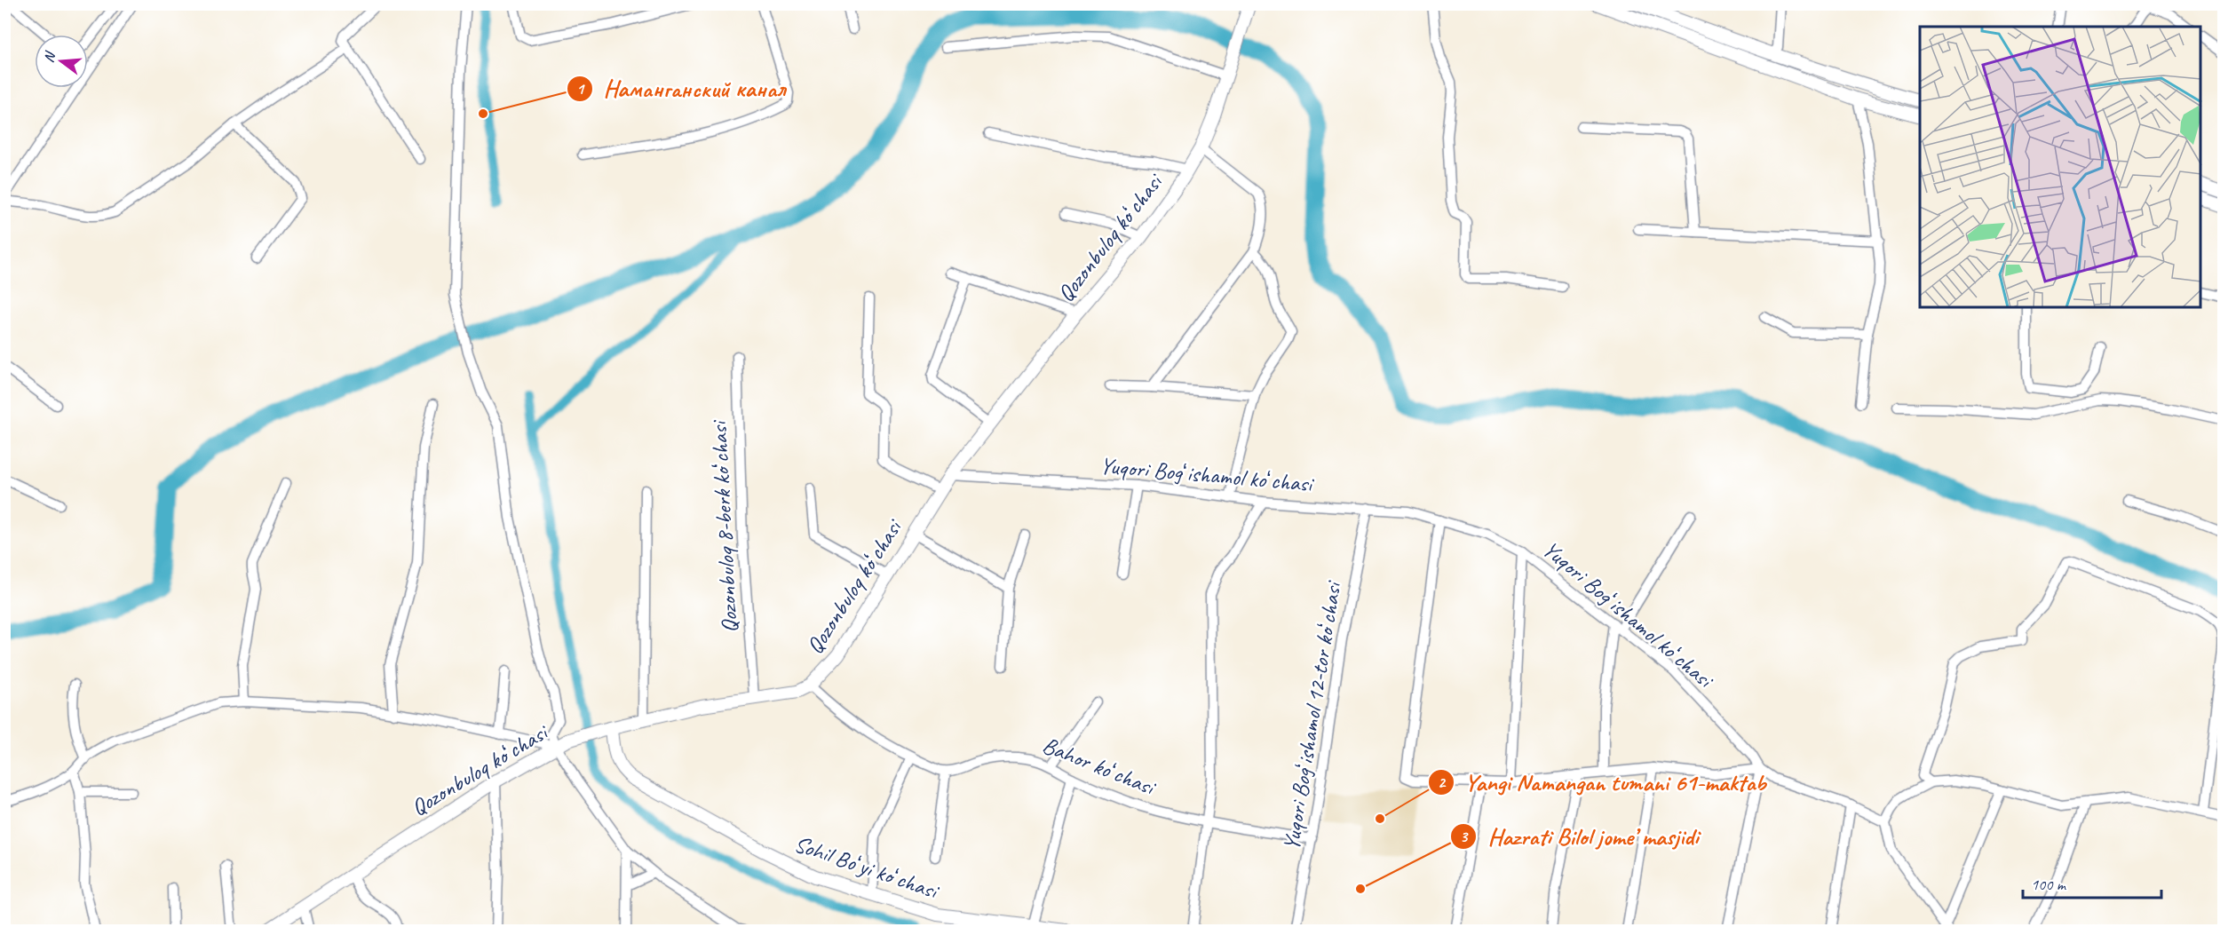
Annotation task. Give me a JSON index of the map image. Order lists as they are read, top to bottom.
{
  "streets": {
    "main road": ["Qozonbuloq koʻchasi", "Sohil Boʻyi koʻchasi"],
    "street": [
      "Yuqori Bogʻishamol koʻchasi",
      "Qozonbuloq 8-berk koʻchasi",
      "Yuqori Bogʻishamol 12-tor koʻchasi",
      "Bahor koʻchasi"
    ]
  },
  "crossings": [
    ["Qozonbuloq koʻchasi", "Yuqori Bogʻishamol koʻchasi"],
    ["Qozonbuloq koʻchasi", "Qozonbuloq 8-berk koʻchasi"],
    ["Qozonbuloq koʻchasi", "Sohil Boʻyi koʻchasi"],
    ["Yuqori Bogʻishamol koʻchasi", "Yuqori Bogʻishamol 12-tor koʻchasi"],
    ["Yuqori Bogʻishamol 12-tor koʻchasi", "Bahor koʻchasi"]
  ],
  "places": ["Наманганский канал", "Yangi Namangan tumani 61-maktab", "Hazrati Bilol jome’ masjidi"],
  "scale_bar": "100 m",
  "north": "left"
}
